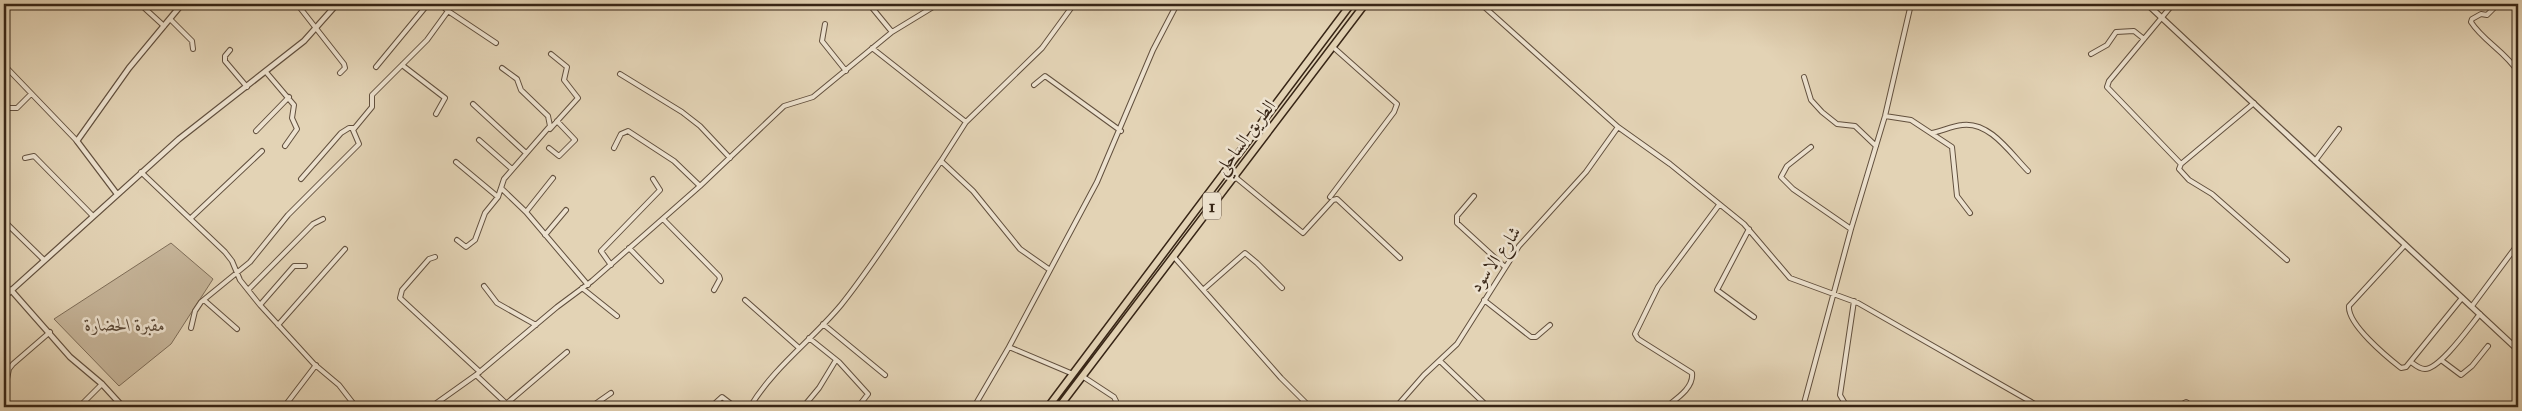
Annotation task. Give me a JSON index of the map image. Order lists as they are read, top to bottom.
{
  "streets": {
    "highway": ["الطريق الساحلي", "1"],
    "street": ["شارع الاسود"]
  },
  "parks": ["مقبرة الحضارة"]
}
